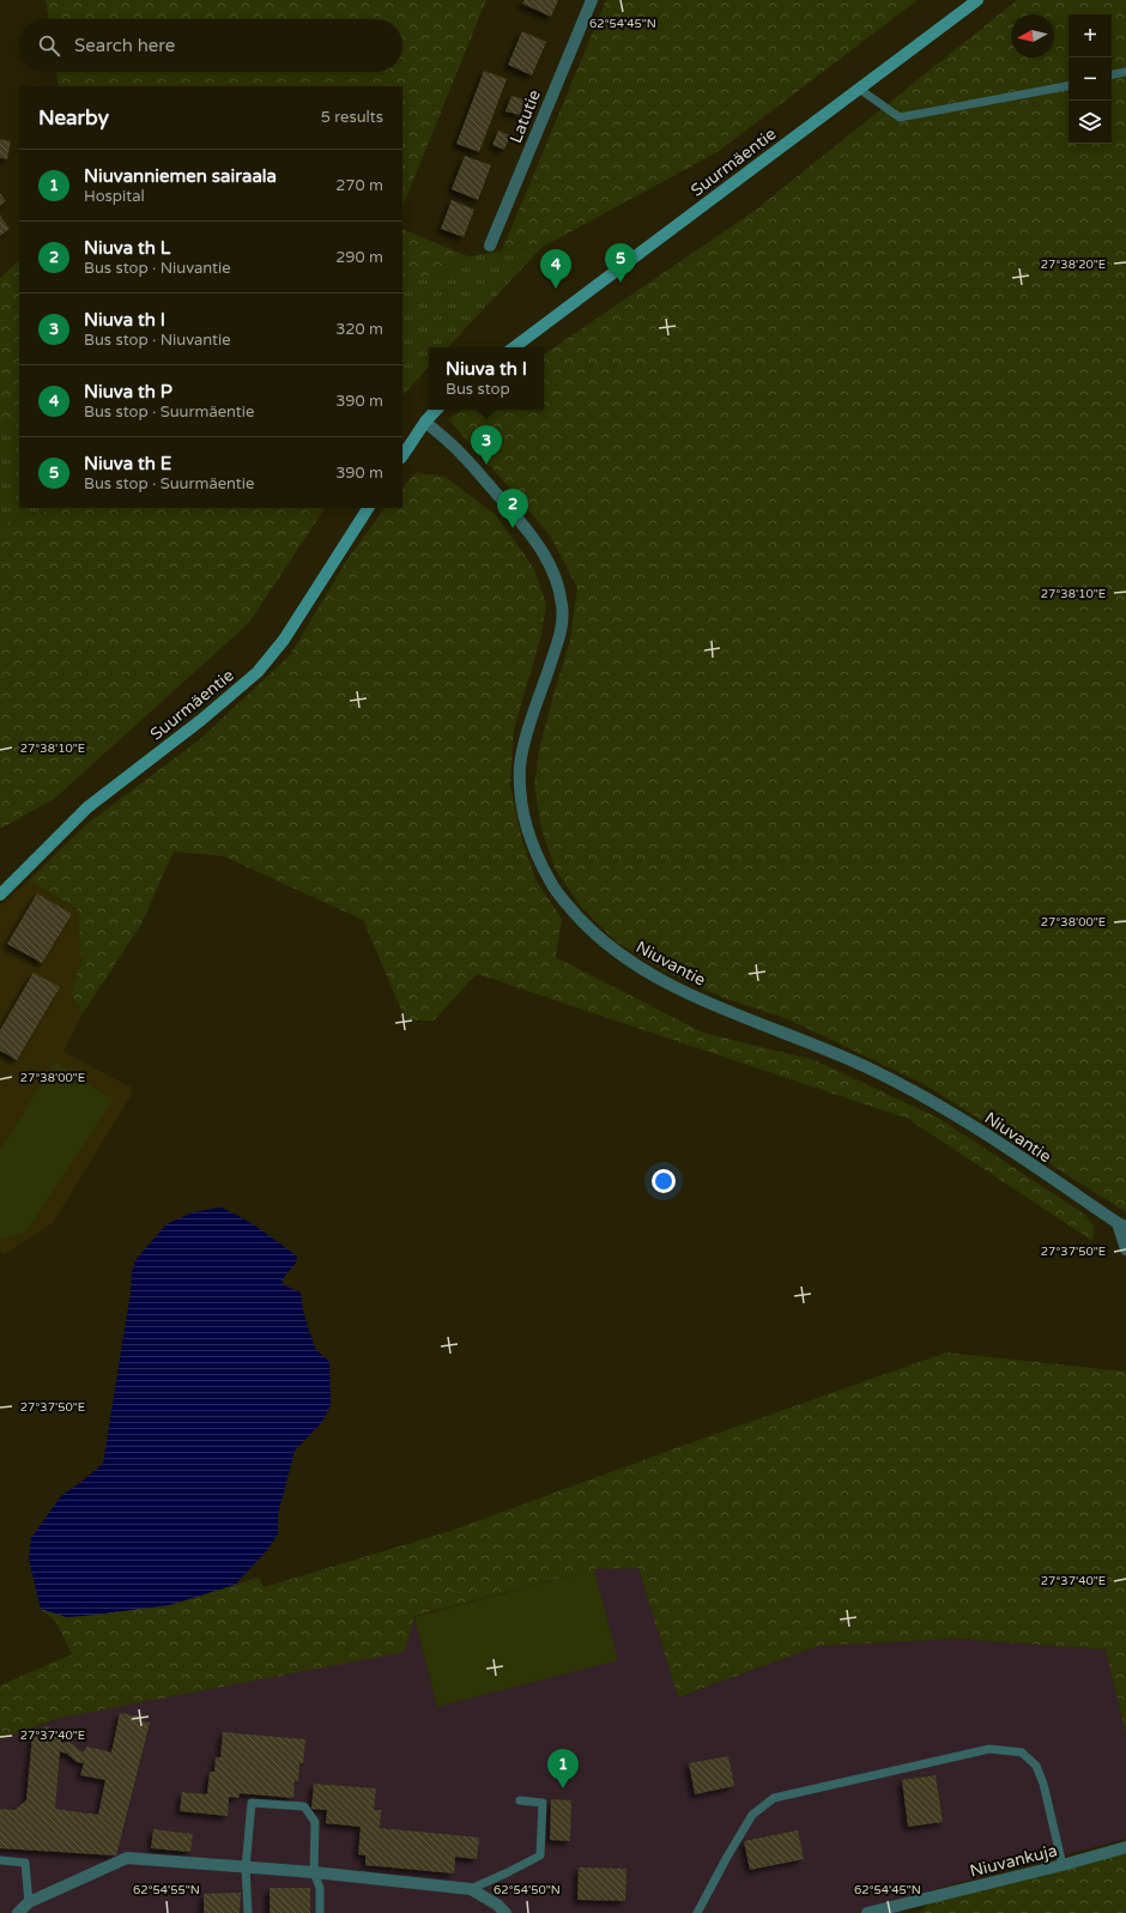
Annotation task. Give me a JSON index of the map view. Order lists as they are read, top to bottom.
{
  "streets": {
    "main road": ["Suurmäentie"],
    "street": ["Latutie", "Niuvantie", "Niuvankuja"]
  },
  "north": "left",
  "page": {
    "map_buttons": ["+", "−"],
    "search": "Search here",
    "heading": ["Nearby", "5 results"],
    "list": [
      {
        "mark": "1",
        "name": "Niuvanniemen sairaala",
        "note": "Hospital",
        "value": "270 m"
      },
      {
        "mark": "2",
        "name": "Niuva th L",
        "note": "Bus stop · Niuvantie",
        "value": "290 m"
      },
      {
        "mark": "3",
        "name": "Niuva th I",
        "note": "Bus stop · Niuvantie",
        "value": "320 m"
      },
      {
        "mark": "4",
        "name": "Niuva th P",
        "note": "Bus stop · Suurmäentie",
        "value": "390 m"
      },
      {
        "mark": "5",
        "name": "Niuva th E",
        "note": "Bus stop · Suurmäentie",
        "value": "390 m"
      }
    ],
    "pins": [
      "5",
      "4",
      "3",
      "2",
      "1"
    ],
    "popup": ["Niuva th I", "Bus stop"]
  },
  "coordinates": [
    "62°54'45\"N",
    "27°38'20\"E",
    "27°38'10\"E",
    "27°38'00\"E",
    "27°37'50\"E",
    "27°37'40\"E",
    "62°54'55\"N",
    "62°54'50\"N"
  ]
}
